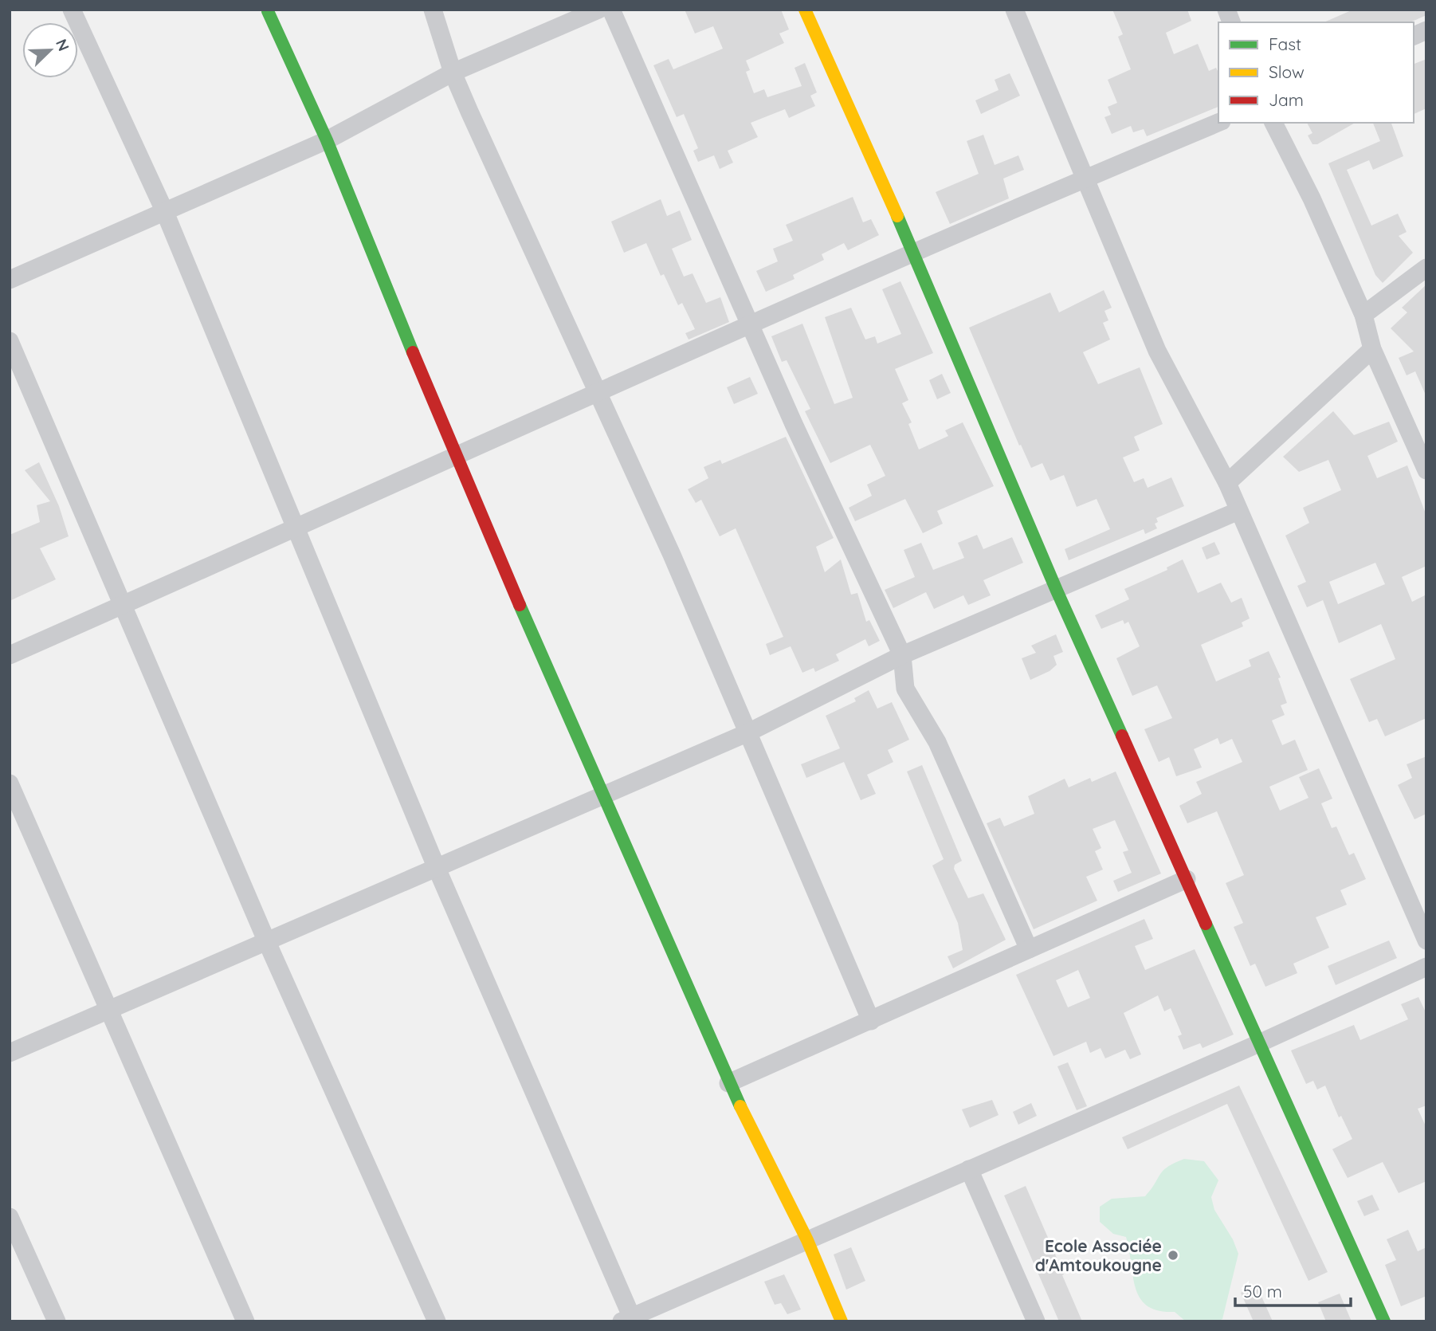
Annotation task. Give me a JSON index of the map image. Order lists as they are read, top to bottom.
{
  "places": ["Ecole Associée d'Amtoukougne"],
  "legend": ["Fast", "Slow", "Jam"],
  "scale_bar": "50 m",
  "north": "top right"
}
